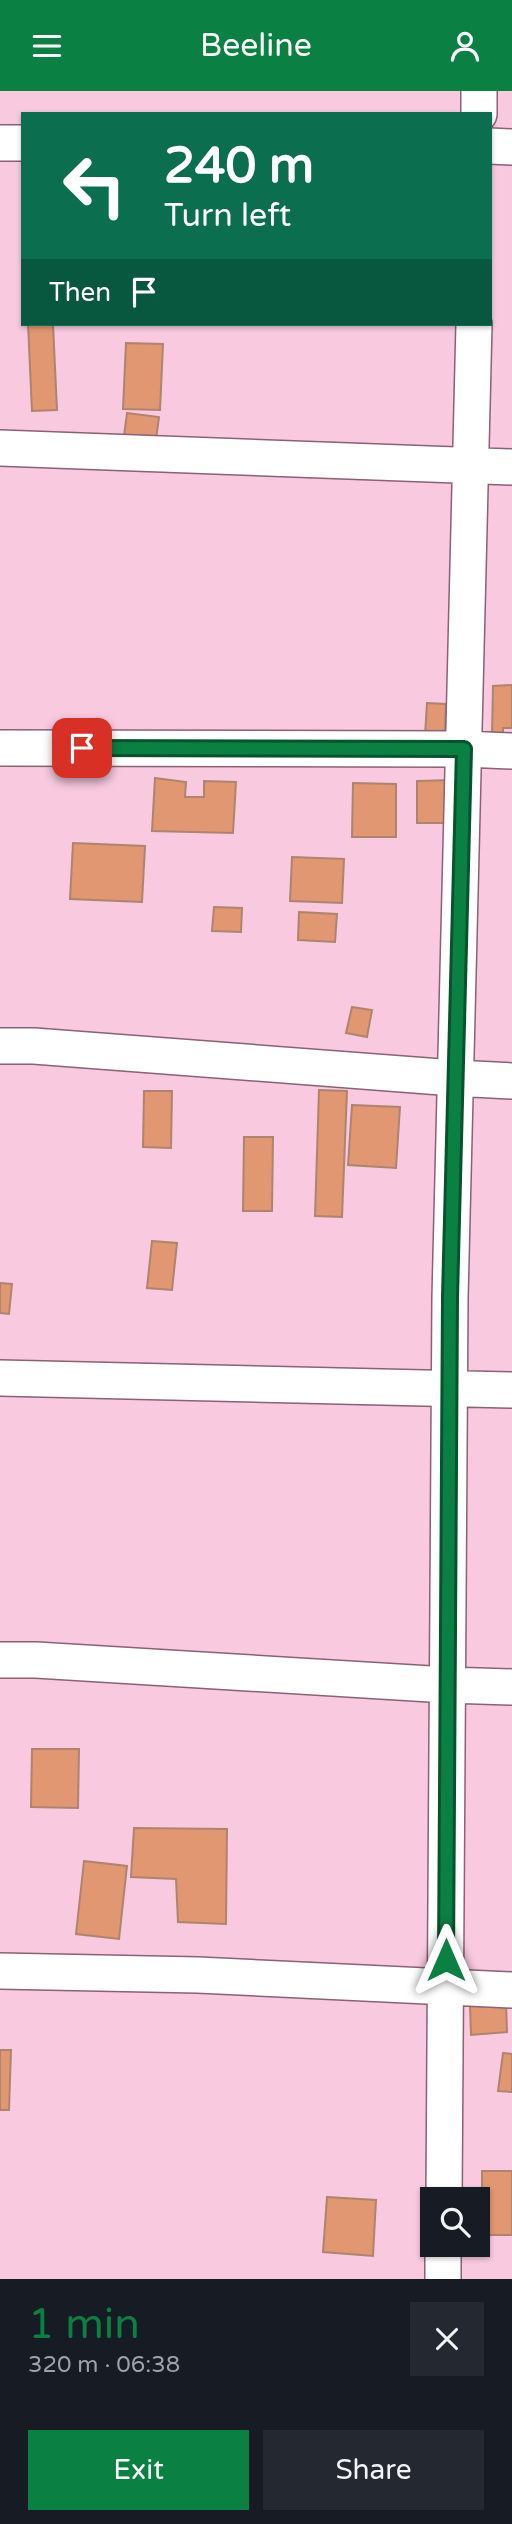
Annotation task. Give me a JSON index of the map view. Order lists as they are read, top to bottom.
{
  "page": {
    "header": "Beeline",
    "turn": ["240 m", "Turn left"],
    "then": "Then",
    "heading": ["1 min", "320 m · 06:38"],
    "buttons": ["Exit", "Share"]
  }
}
